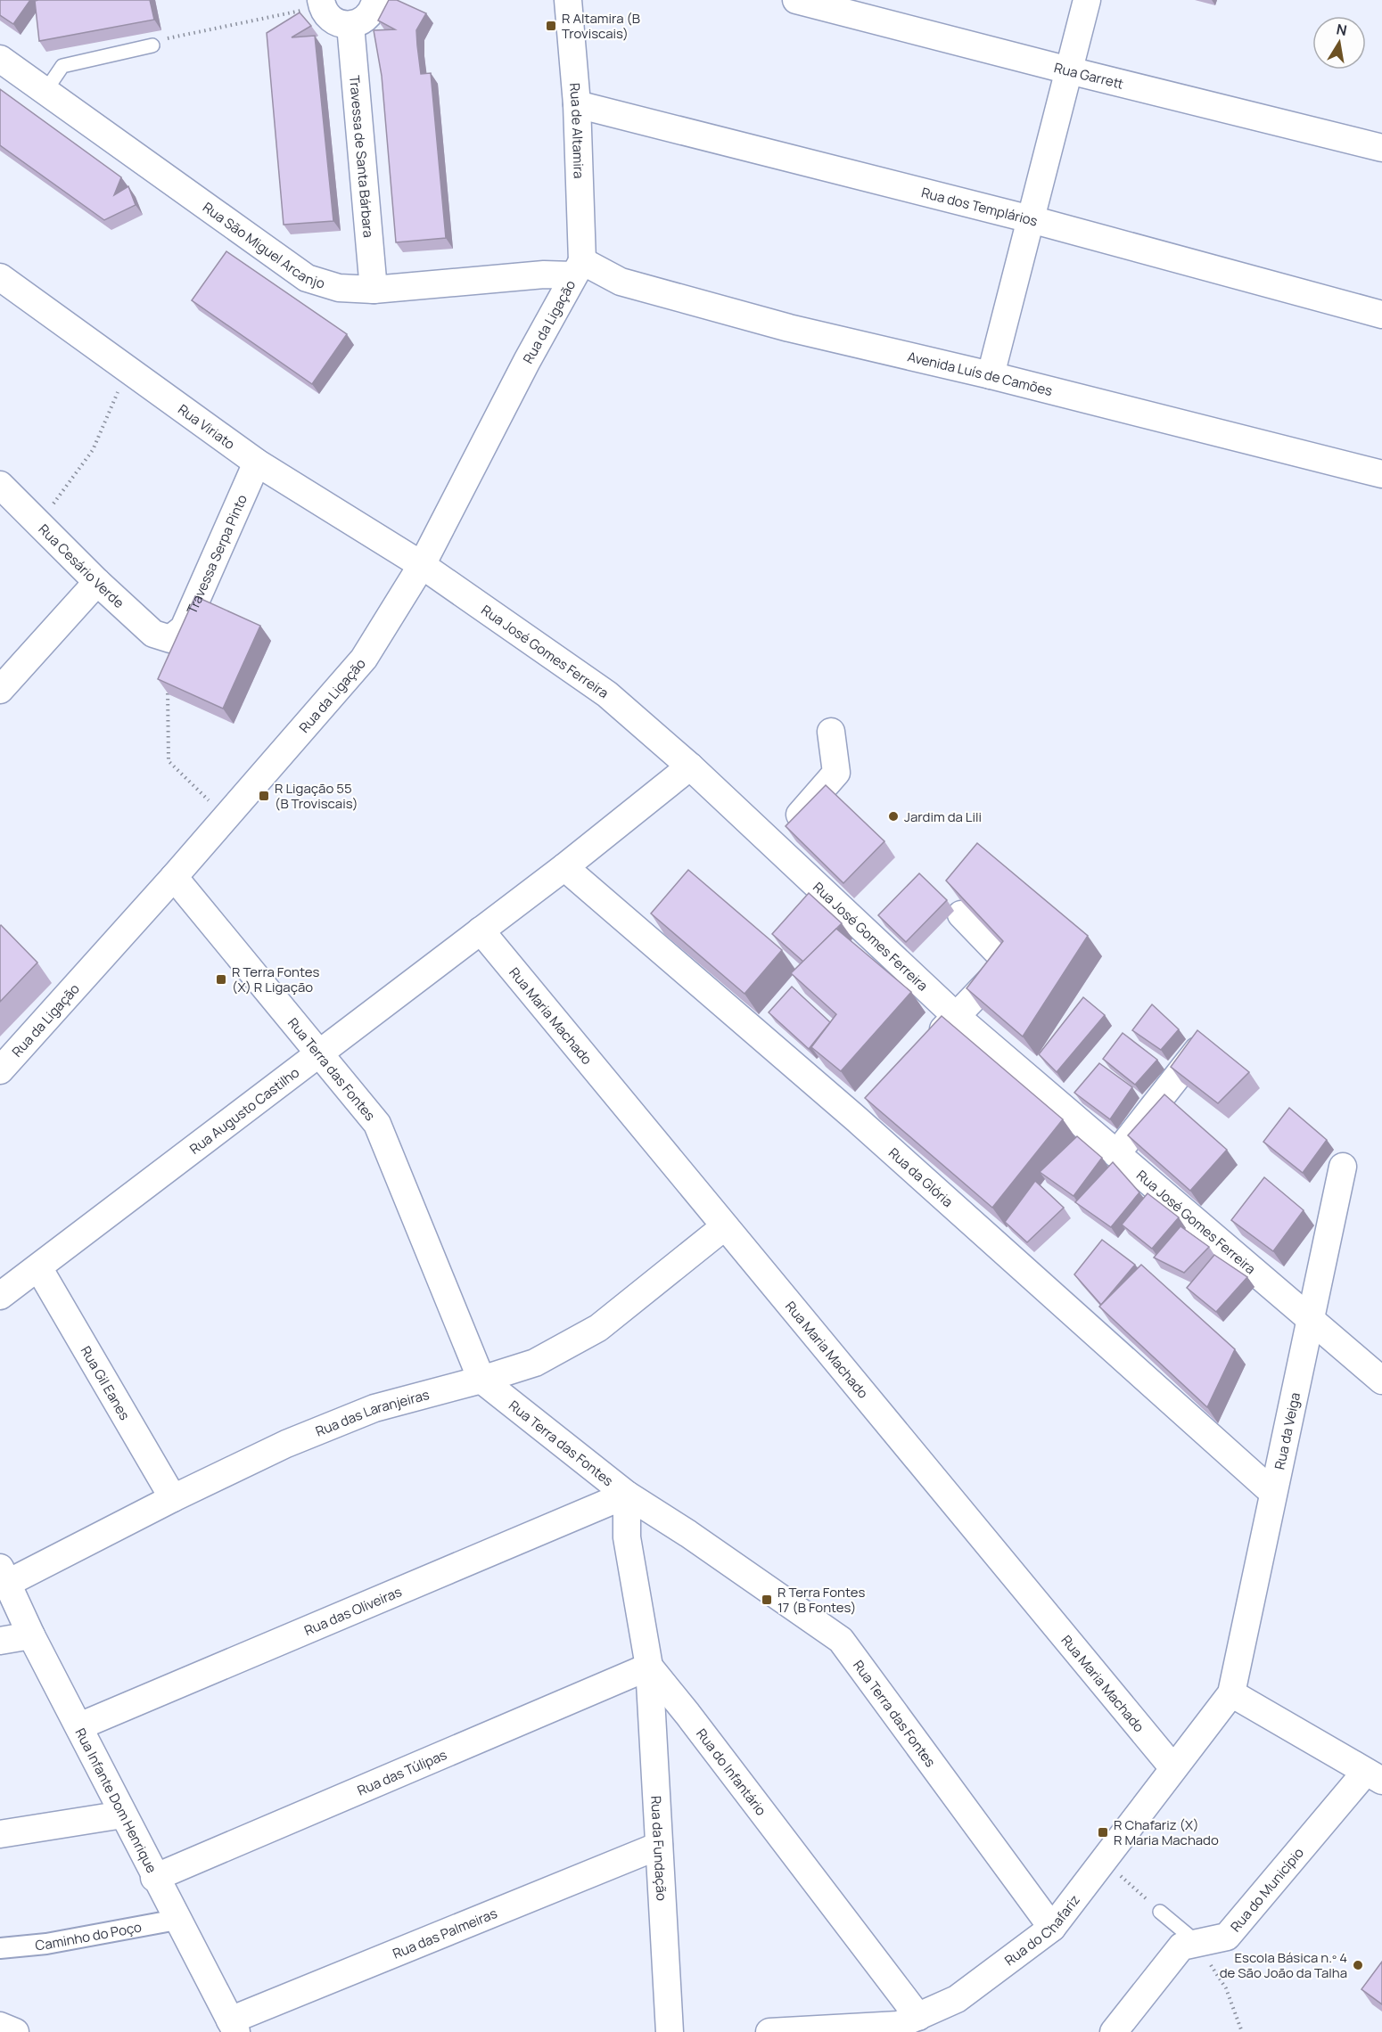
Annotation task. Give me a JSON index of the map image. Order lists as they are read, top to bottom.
{
  "streets": {
    "street": [
      "Rua Garrett",
      "Rua de Altamira",
      "Travessa de Santa Bárbara",
      "Rua dos Templários",
      "Rua São Miguel Arcanjo",
      "Rua da Ligação",
      "Avenida Luís de Camões",
      "Rua Viriato",
      "Travessa Serpa Pinto",
      "Rua Cesário Verde",
      "Rua José Gomes Ferreira",
      "Rua Maria Machado",
      "Rua Terra das Fontes",
      "Rua Augusto Castilho",
      "Rua da Glória",
      "Rua Gil Eanes",
      "Rua das Laranjeiras",
      "Rua da Veiga",
      "Rua das Oliveiras",
      "Rua das Túlipas",
      "Rua do Infantário",
      "Rua Infante Dom Henrique",
      "Rua da Fundação",
      "Rua do Município",
      "Rua do Chafariz",
      "Rua das Palmeiras",
      "Caminho do Poço"
    ]
  },
  "crossings": [
    ["Rua de Altamira", "Rua dos Templários"],
    ["Rua de Altamira", "Rua São Miguel Arcanjo"],
    ["Rua de Altamira", "Rua da Ligação"],
    ["Rua de Altamira", "Avenida Luís de Camões"],
    ["Travessa de Santa Bárbara", "Rua São Miguel Arcanjo"],
    ["Rua São Miguel Arcanjo", "Rua da Ligação"],
    ["Rua São Miguel Arcanjo", "Avenida Luís de Camões"],
    ["Rua da Ligação", "Avenida Luís de Camões"],
    ["Rua da Ligação", "Rua Viriato"],
    ["Rua da Ligação", "Rua José Gomes Ferreira"],
    ["Rua da Ligação", "Rua Terra das Fontes"],
    ["Rua Viriato", "Travessa Serpa Pinto"],
    ["Rua Viriato", "Rua José Gomes Ferreira"],
    ["Travessa Serpa Pinto", "Rua Cesário Verde"],
    ["Rua José Gomes Ferreira", "Rua Augusto Castilho"],
    ["Rua José Gomes Ferreira", "Rua da Veiga"],
    ["Rua Maria Machado", "Rua Augusto Castilho"],
    ["Rua Maria Machado", "Rua das Laranjeiras"],
    ["Rua Maria Machado", "Rua do Chafariz"],
    ["Rua Terra das Fontes", "Rua Augusto Castilho"],
    ["Rua Terra das Fontes", "Rua das Laranjeiras"],
    ["Rua Terra das Fontes", "Rua das Oliveiras"],
    ["Rua Terra das Fontes", "Rua do Infantário"],
    ["Rua Terra das Fontes", "Rua do Chafariz"],
    ["Rua Augusto Castilho", "Rua da Glória"],
    ["Rua Augusto Castilho", "Rua Gil Eanes"],
    ["Rua da Glória", "Rua da Veiga"],
    ["Rua Gil Eanes", "Rua das Laranjeiras"],
    ["Rua das Laranjeiras", "Rua Infante Dom Henrique"],
    ["Rua da Veiga", "Rua do Chafariz"],
    ["Rua das Oliveiras", "Rua do Infantário"],
    ["Rua das Oliveiras", "Rua Infante Dom Henrique"],
    ["Rua das Túlipas", "Rua do Infantário"],
    ["Rua das Túlipas", "Rua Infante Dom Henrique"],
    ["Rua das Túlipas", "Rua da Fundação"],
    ["Rua do Infantário", "Rua da Fundação"],
    ["Rua do Infantário", "Rua do Chafariz"],
    ["Rua Infante Dom Henrique", "Rua das Palmeiras"],
    ["Rua Infante Dom Henrique", "Caminho do Poço"],
    ["Rua da Fundação", "Rua das Palmeiras"]
  ],
  "places": {
    "transit": [
      "R Altamira (B Troviscais)",
      "R Ligação 55 (B Troviscais)",
      "R Terra Fontes (X) R Ligação",
      "R Terra Fontes 17 (B Fontes)",
      "R Chafariz (X) R Maria Machado"
    ],
    "other": ["Jardim da Lili", "Escola Básica n.º 4 de São João da Talha"]
  },
  "north": "top"
}
